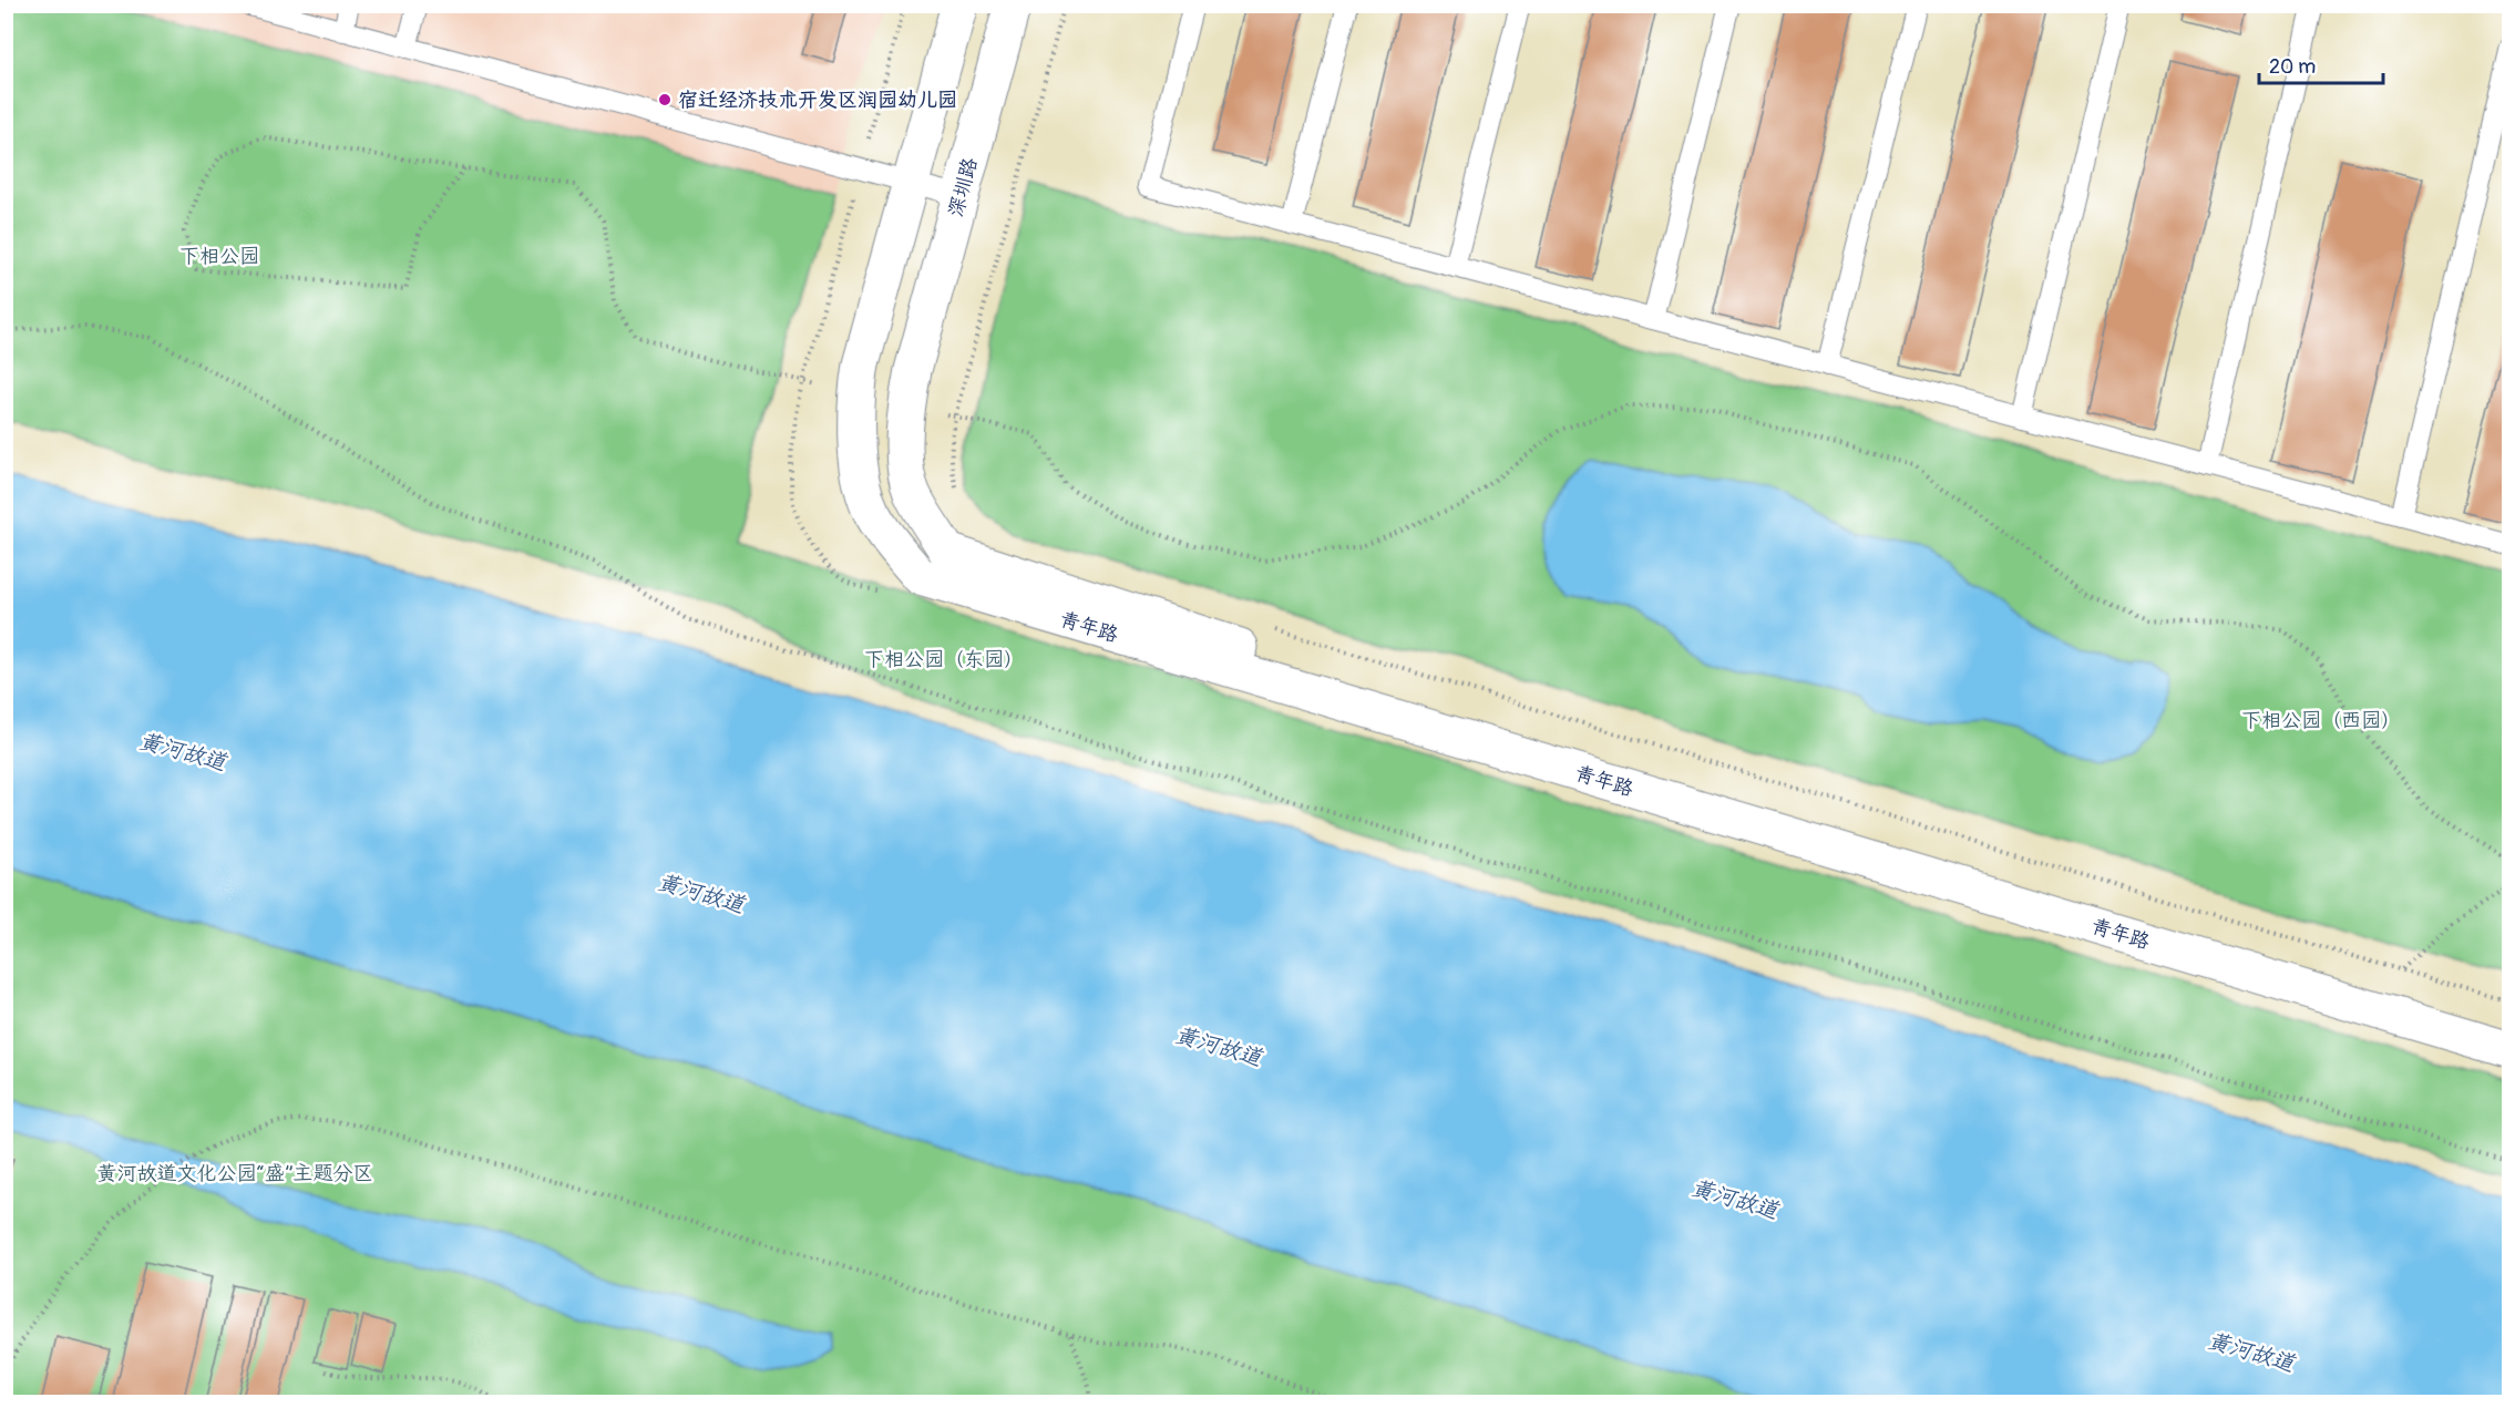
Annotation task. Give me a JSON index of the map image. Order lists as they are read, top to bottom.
{
  "streets": {
    "street": ["深圳路", "青年路"]
  },
  "crossings": [
    ["深圳路", "青年路"]
  ],
  "water": ["黄河故道"],
  "parks": [
    "下相公园",
    "下相公园（东园）",
    "下相公园（西园）",
    "黄河故道文化公园“盛”主题分区"
  ],
  "places": ["宿迁经济技术开发区润园幼儿园"],
  "scale_bar": "20 m"
}
